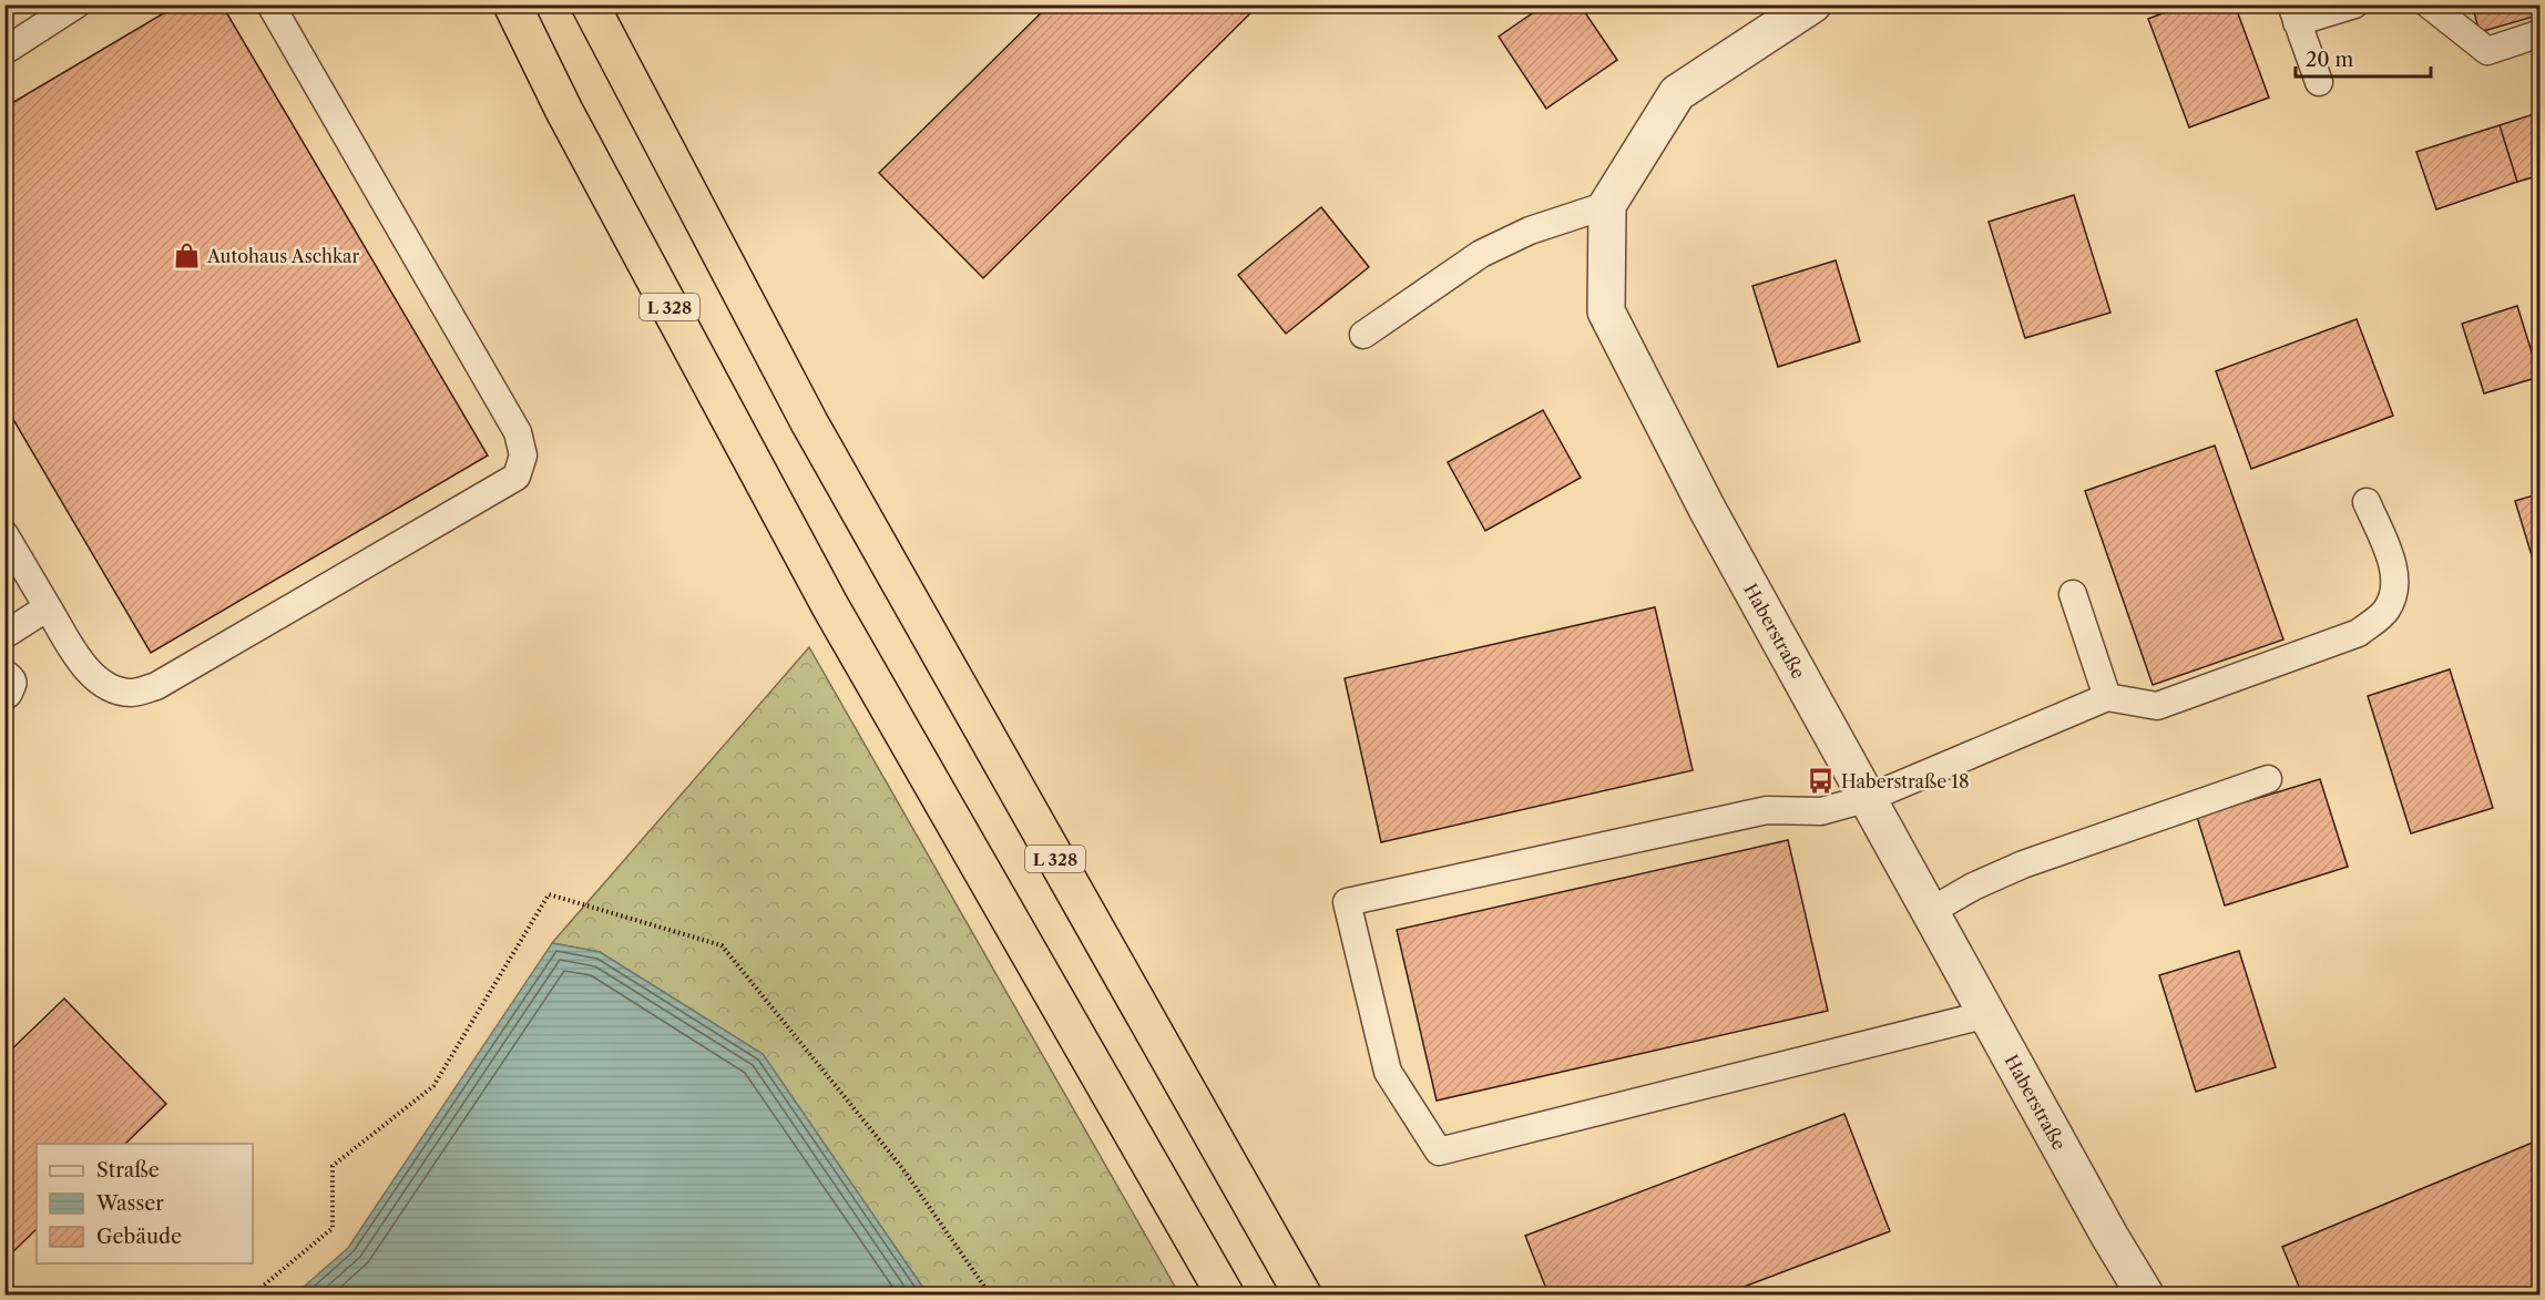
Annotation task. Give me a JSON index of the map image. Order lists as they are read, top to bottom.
{
  "streets": {
    "highway": ["L 328"],
    "street": ["Haberstraße"]
  },
  "places": {
    "shop": ["Autohaus Aschkar"],
    "bus stop": ["Haberstraße 18"]
  },
  "legend": ["Straße", "Wasser", "Gebäude"],
  "scale_bar": "20 m"
}
